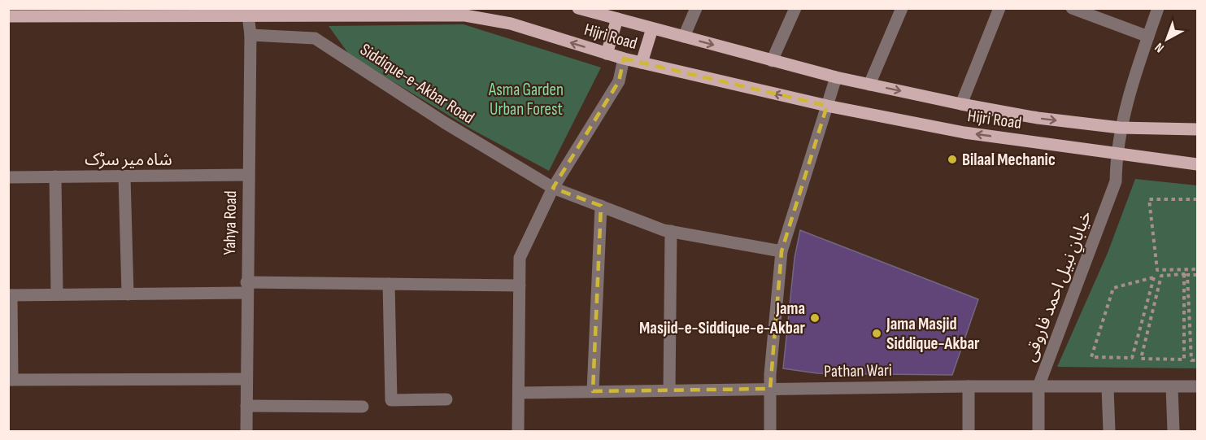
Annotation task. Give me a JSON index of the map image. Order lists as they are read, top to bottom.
{
  "streets": {
    "main road": ["Hijri Road"],
    "street": [
      "Siddique-e-Akbar Road",
      "شاہ میر سڑک",
      "Yahya Road",
      "خیابانِ نبیل احمد فاروقی",
      "Pathan Wari"
    ]
  },
  "crossings": [
    ["Hijri Road", "Yahya Road"],
    ["Hijri Road", "خیابانِ نبیل احمد فاروقی"],
    ["Siddique-e-Akbar Road", "Yahya Road"],
    ["شاہ میر سڑک", "Yahya Road"],
    ["خیابانِ نبیل احمد فاروقی", "Pathan Wari"]
  ],
  "parks": ["Asma Garden Urban Forest"],
  "places": ["Bilaal Mechanic", "Jama Masjid-e-Siddique-e-Akbar", "Jama Masjid Siddique-Akbar"],
  "north": "bottom left"
}
